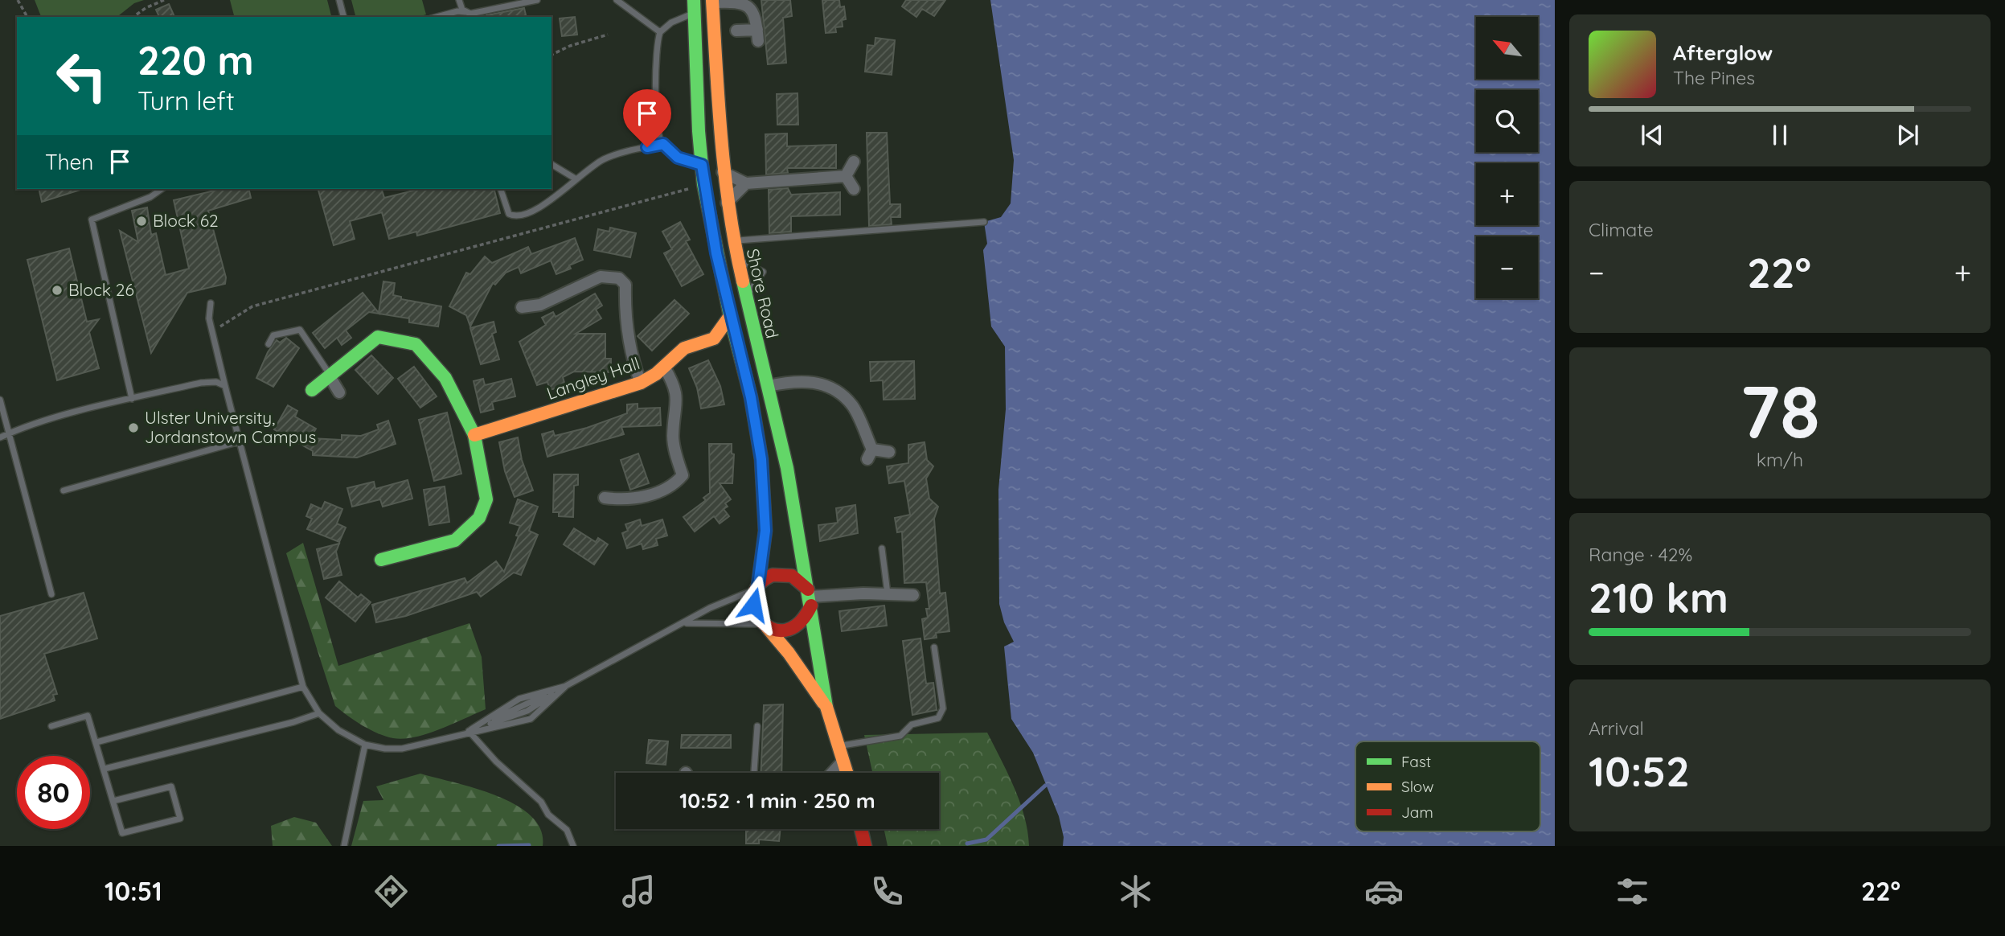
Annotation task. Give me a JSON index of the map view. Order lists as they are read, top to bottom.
{
  "streets": {
    "main road": ["Shore Road", "Langley Hall"]
  },
  "places": ["Block 62", "Block 26", "Ulster University, Jordanstown Campus"],
  "legend": ["Fast", "Slow", "Jam"],
  "north": "top left",
  "page": {
    "map_buttons": ["+", "−"],
    "turn": ["220 m", "Turn left"],
    "song": ["Afterglow", "The Pines"],
    "then": "Then",
    "tile": [
      "Climate",
      ["78", "km/h"],
      ["Range · 42%", "210 km"],
      ["Arrival", "10:52"]
    ],
    "heat": ["−", "22°", "+"],
    "limit": "80",
    "trip": "10:52 · 1 min · 250 m",
    "tabs": ["10:51", "22°"]
  }
}
